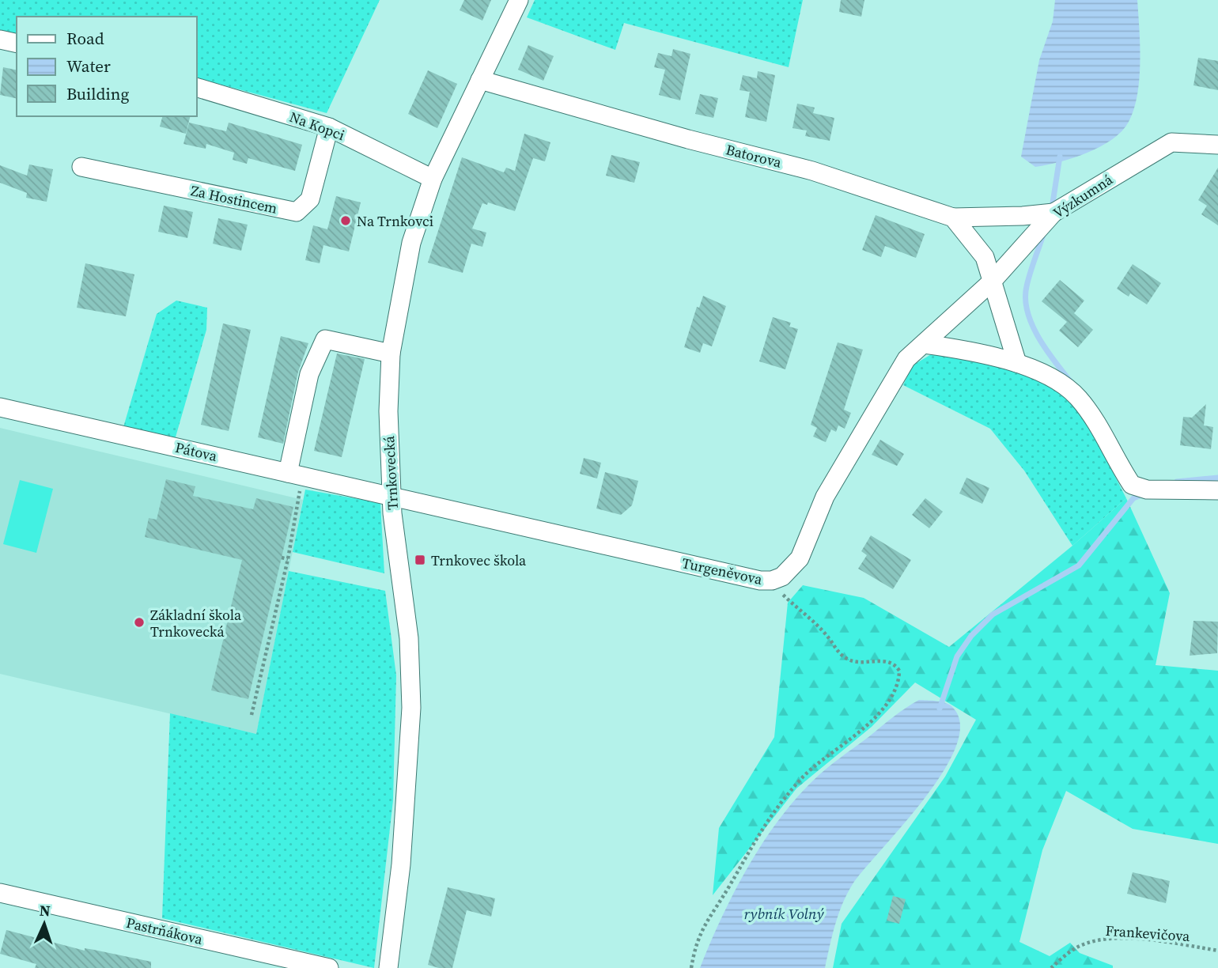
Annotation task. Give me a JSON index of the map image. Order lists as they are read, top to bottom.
{
  "streets": {
    "street": [
      "Na Kopci",
      "Batorova",
      "Výzkumná",
      "Za Hostincem",
      "Pátova",
      "Trnkovecká",
      "Turgeněvova",
      "Pastrňákova"
    ],
    "path": ["Frankevičova"]
  },
  "crossings": [
    ["Na Kopci", "Za Hostincem"],
    ["Na Kopci", "Trnkovecká"],
    ["Batorova", "Trnkovecká"],
    ["Výzkumná", "Turgeněvova"],
    ["Pátova", "Trnkovecká"],
    ["Pátova", "Turgeněvova"],
    ["Trnkovecká", "Turgeněvova"]
  ],
  "water": ["rybník Volný"],
  "places": {
    "other": ["Na Trnkovci", "Základní škola Trnkovecká"],
    "transit": ["Trnkovec škola"]
  },
  "legend": ["Road", "Water", "Building"],
  "north": "top"
}
